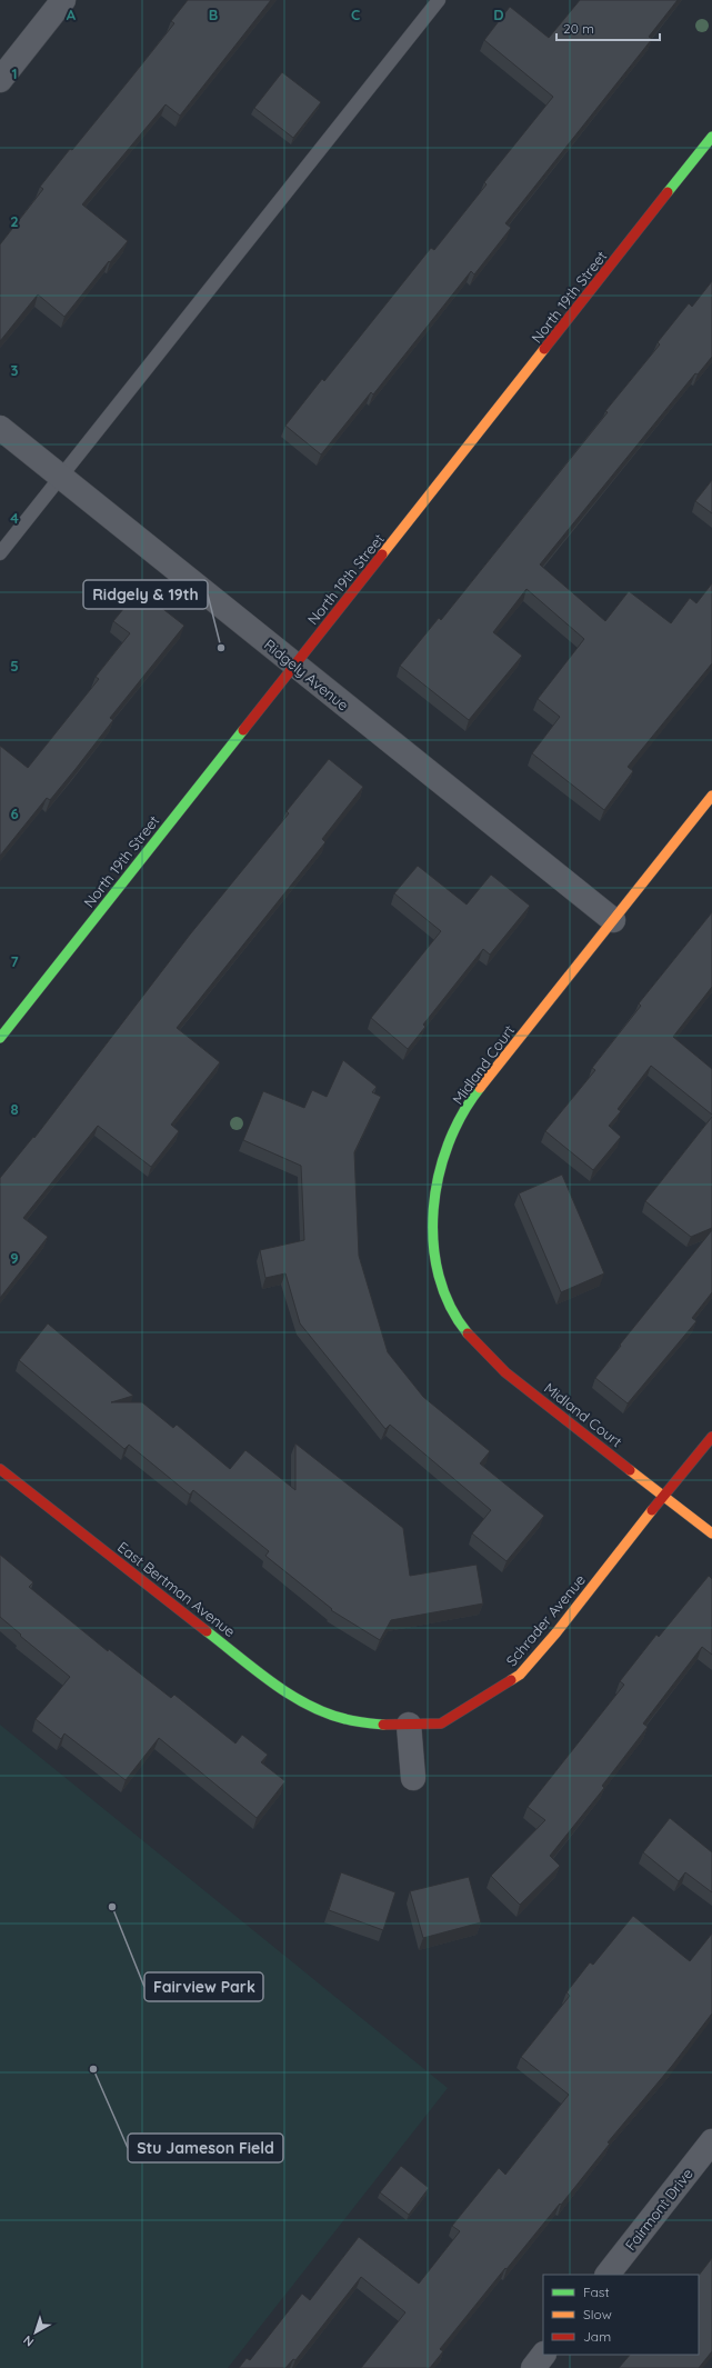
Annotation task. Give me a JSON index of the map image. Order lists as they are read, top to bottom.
{
  "streets": {
    "street": [
      "North 19th Street",
      "Ridgely Avenue",
      "Midland Court",
      "East Bertman Avenue",
      "Schrader Avenue",
      "Fairmont Drive"
    ]
  },
  "crossings": [
    ["North 19th Street", "Ridgely Avenue"],
    ["Ridgely Avenue", "Midland Court"],
    ["Midland Court", "Schrader Avenue"],
    ["East Bertman Avenue", "Schrader Avenue"]
  ],
  "places": ["Ridgely & 19th", "Fairview Park", "Stu Jameson Field"],
  "legend": ["Fast", "Slow", "Jam"],
  "scale_bar": "20 m",
  "north": "bottom left",
  "grid": {
    "columns": [
      "A",
      "B",
      "C",
      "D"
    ],
    "rows": [
      "1",
      "2",
      "3",
      "4",
      "5",
      "6",
      "7",
      "8",
      "9"
    ]
  }
}
